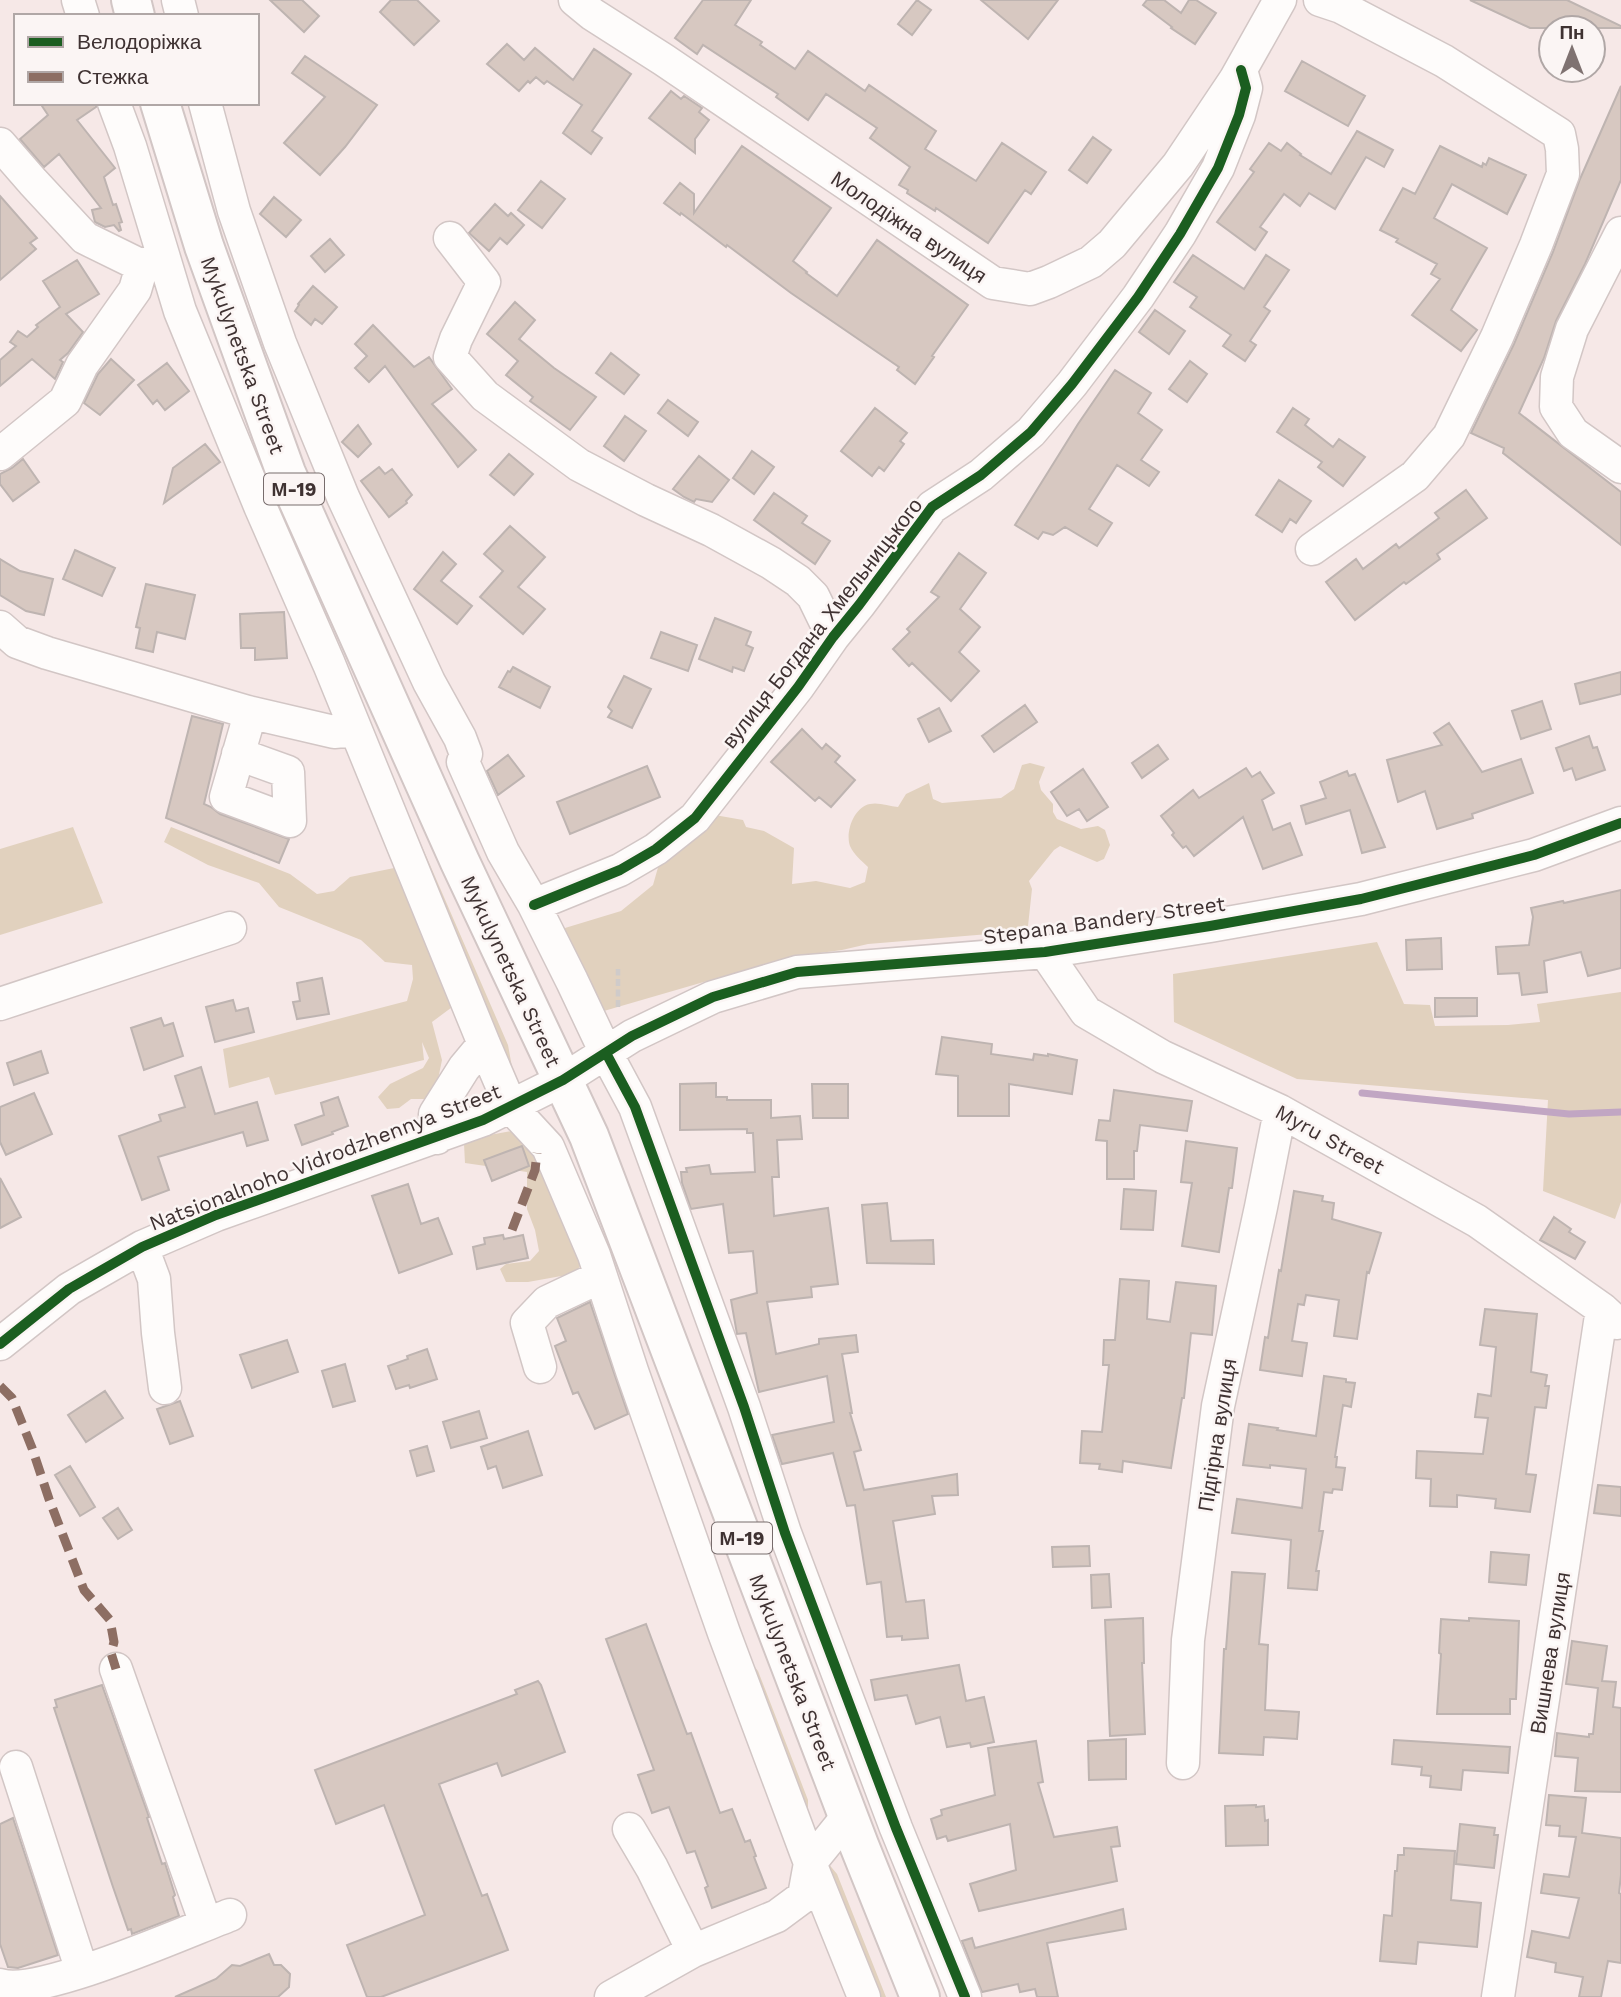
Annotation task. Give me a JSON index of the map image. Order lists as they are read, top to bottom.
{
  "streets": {
    "highway": ["Mykulynetska Street", "М-19"],
    "street": [
      "Молодіжна вулиця",
      "вулиця Богдана Хмельницького",
      "Stepana Bandery Street",
      "Myru Street",
      "Natsionalnoho Vidrodzhennya Street",
      "Підгірна вулиця",
      "Вишнева вулиця"
    ]
  },
  "crossings": [
    ["Молодіжна вулиця", "вулиця Богдана Хмельницького"],
    ["Mykulynetska Street", "Stepana Bandery Street"],
    ["Mykulynetska Street", "Natsionalnoho Vidrodzhennya Street"],
    ["Stepana Bandery Street", "Myru Street"],
    ["Stepana Bandery Street", "Natsionalnoho Vidrodzhennya Street"],
    ["Myru Street", "Підгірна вулиця"],
    ["Myru Street", "Вишнева вулиця"]
  ],
  "legend": ["Велодоріжка", "Стежка"],
  "north": "top"
}
